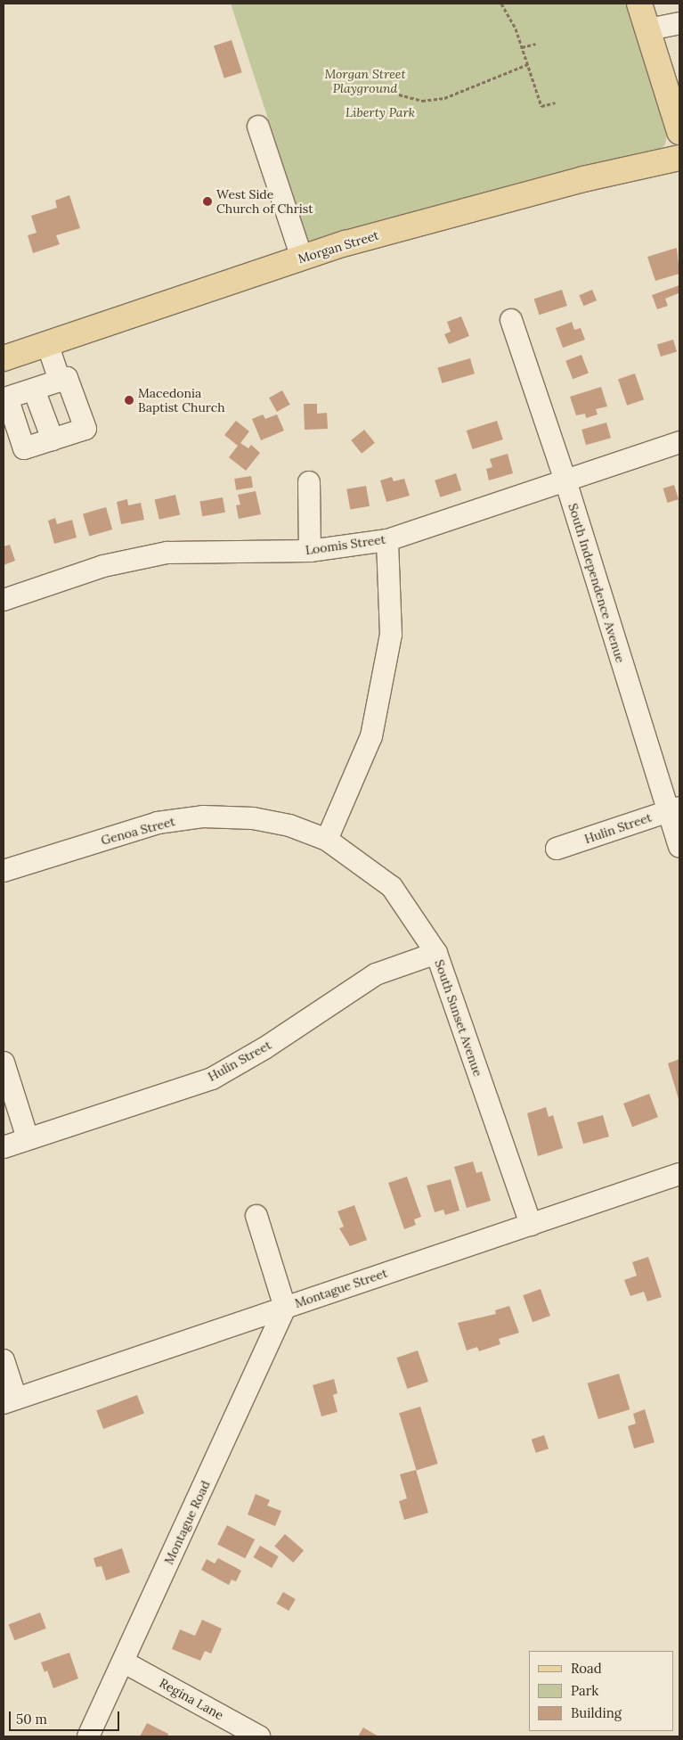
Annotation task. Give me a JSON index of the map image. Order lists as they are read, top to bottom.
{
  "streets": {
    "main road": ["Morgan Street"],
    "street": [
      "Loomis Street",
      "South Independence Avenue",
      "Hulin Street",
      "Genoa Street",
      "South Sunset Avenue",
      "Montague Street",
      "Montague Road",
      "Regina Lane"
    ]
  },
  "crossings": [
    ["Loomis Street", "South Independence Avenue"],
    ["South Independence Avenue", "Hulin Street"],
    ["Hulin Street", "South Sunset Avenue"],
    ["Genoa Street", "South Sunset Avenue"],
    ["South Sunset Avenue", "Montague Street"],
    ["Montague Street", "Montague Road"],
    ["Montague Road", "Regina Lane"]
  ],
  "parks": ["Morgan Street Playground", "Liberty Park"],
  "places": ["West Side Church of Christ", "Macedonia Baptist Church"],
  "legend": ["Road", "Park", "Building"],
  "scale_bar": "50 m"
}
